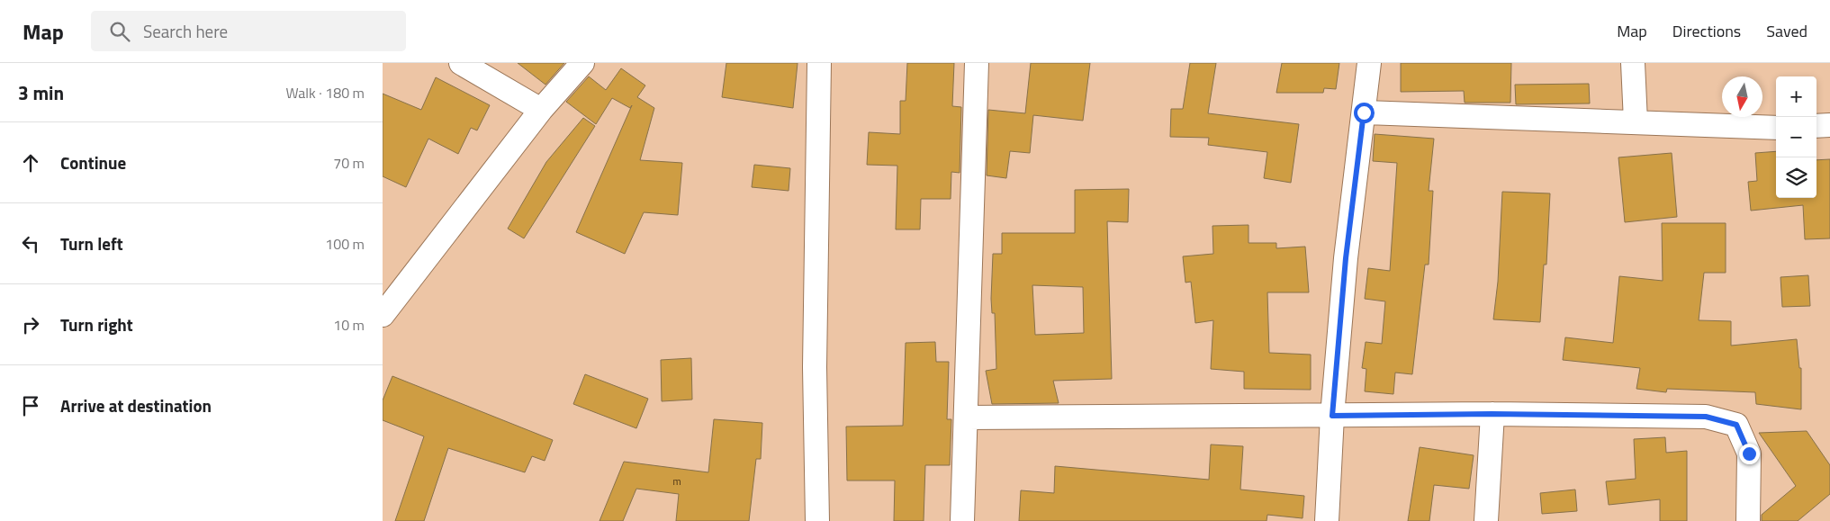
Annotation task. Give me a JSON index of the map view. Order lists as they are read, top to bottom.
{
  "house_numbers": ["m"],
  "north": "bottom",
  "page": {
    "header": "Map",
    "search": "Search here",
    "nav": ["Map", "Directions", "Saved"],
    "heading": ["3 min", "Walk · 180 m"],
    "map_buttons": ["+", "−"],
    "list": [
      ["Continue", "70 m"],
      ["Turn left", "100 m"],
      ["Turn right", "10 m"],
      "Arrive at destination"
    ]
  }
}
